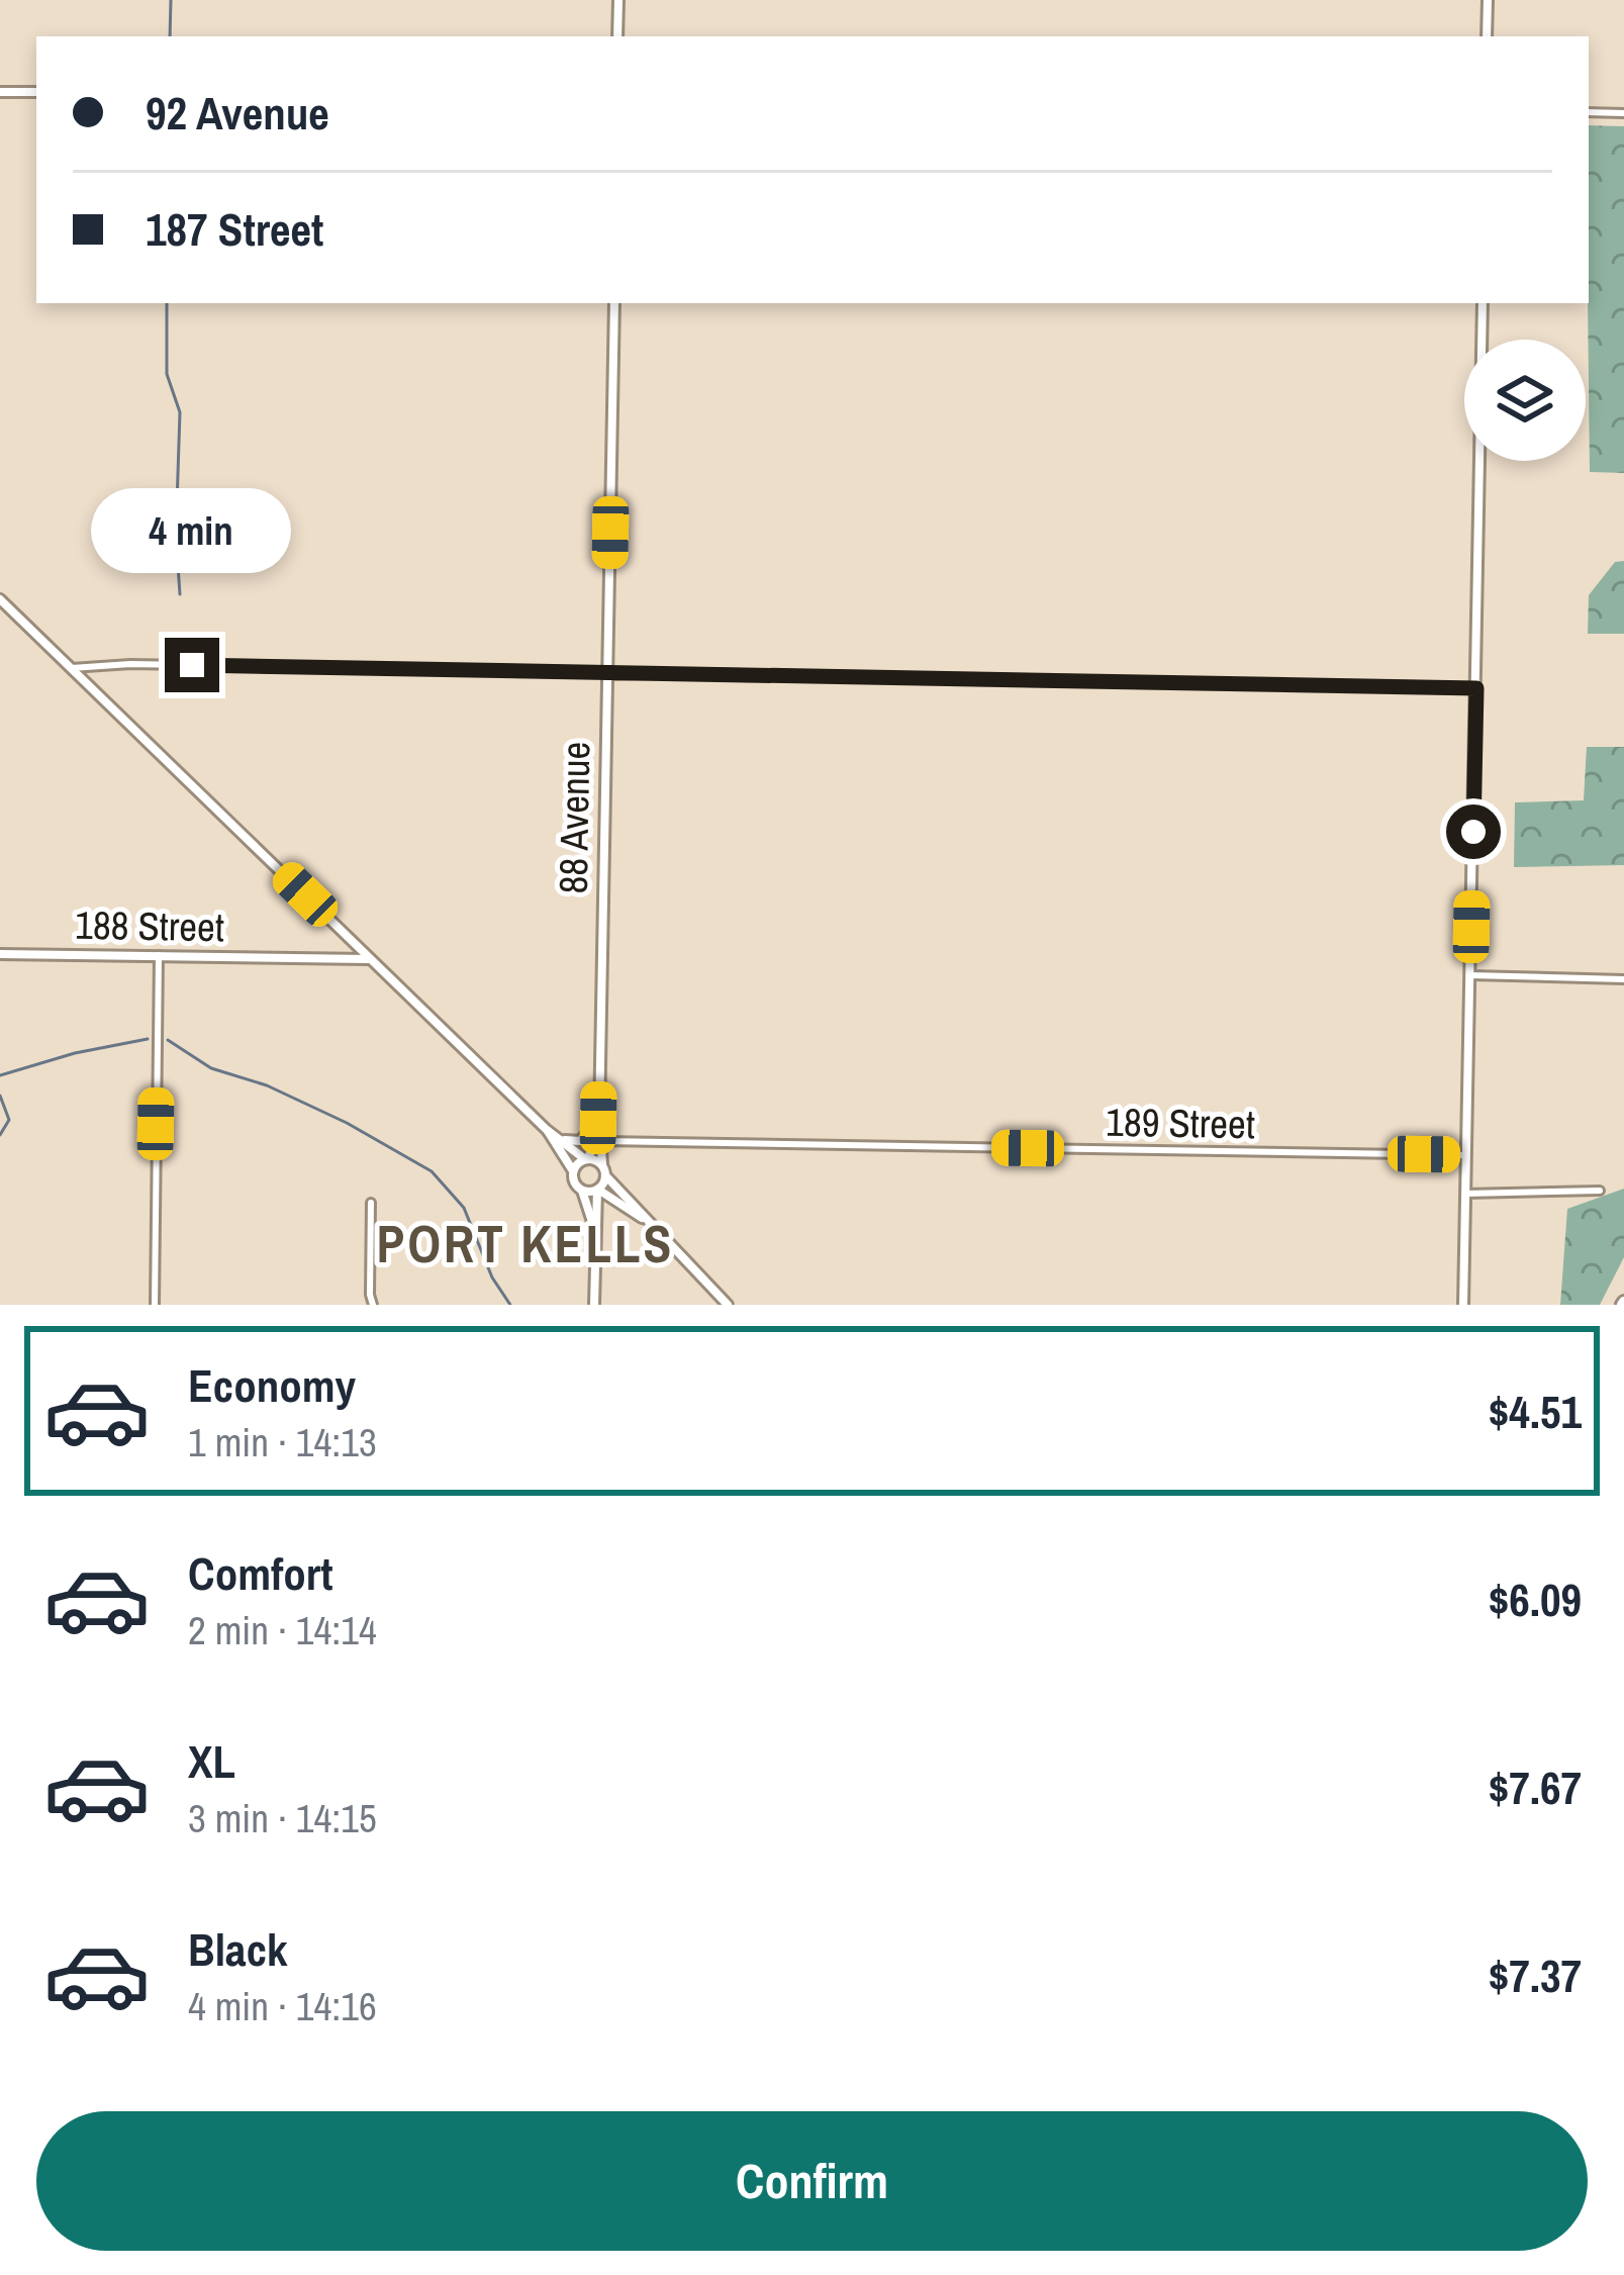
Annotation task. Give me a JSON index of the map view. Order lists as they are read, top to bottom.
{
  "streets": {
    "main road": ["88 Avenue", "188 Street"],
    "street": ["189 Street"]
  },
  "crossings": [
    ["88 Avenue", "189 Street"]
  ],
  "districts": ["PORT KELLS"],
  "page": {
    "banner": ["92 Avenue", "187 Street"],
    "bubble": "4 min",
    "list": [
      {
        "name": "Economy",
        "note": "1 min · 14:13",
        "value": "$4.51"
      },
      {
        "name": "Comfort",
        "note": "2 min · 14:14",
        "value": "$6.09"
      },
      {
        "name": "XL",
        "note": "3 min · 14:15",
        "value": "$7.67"
      },
      {
        "name": "Black",
        "note": "4 min · 14:16",
        "value": "$7.37"
      }
    ],
    "buttons": "Confirm"
  }
}
